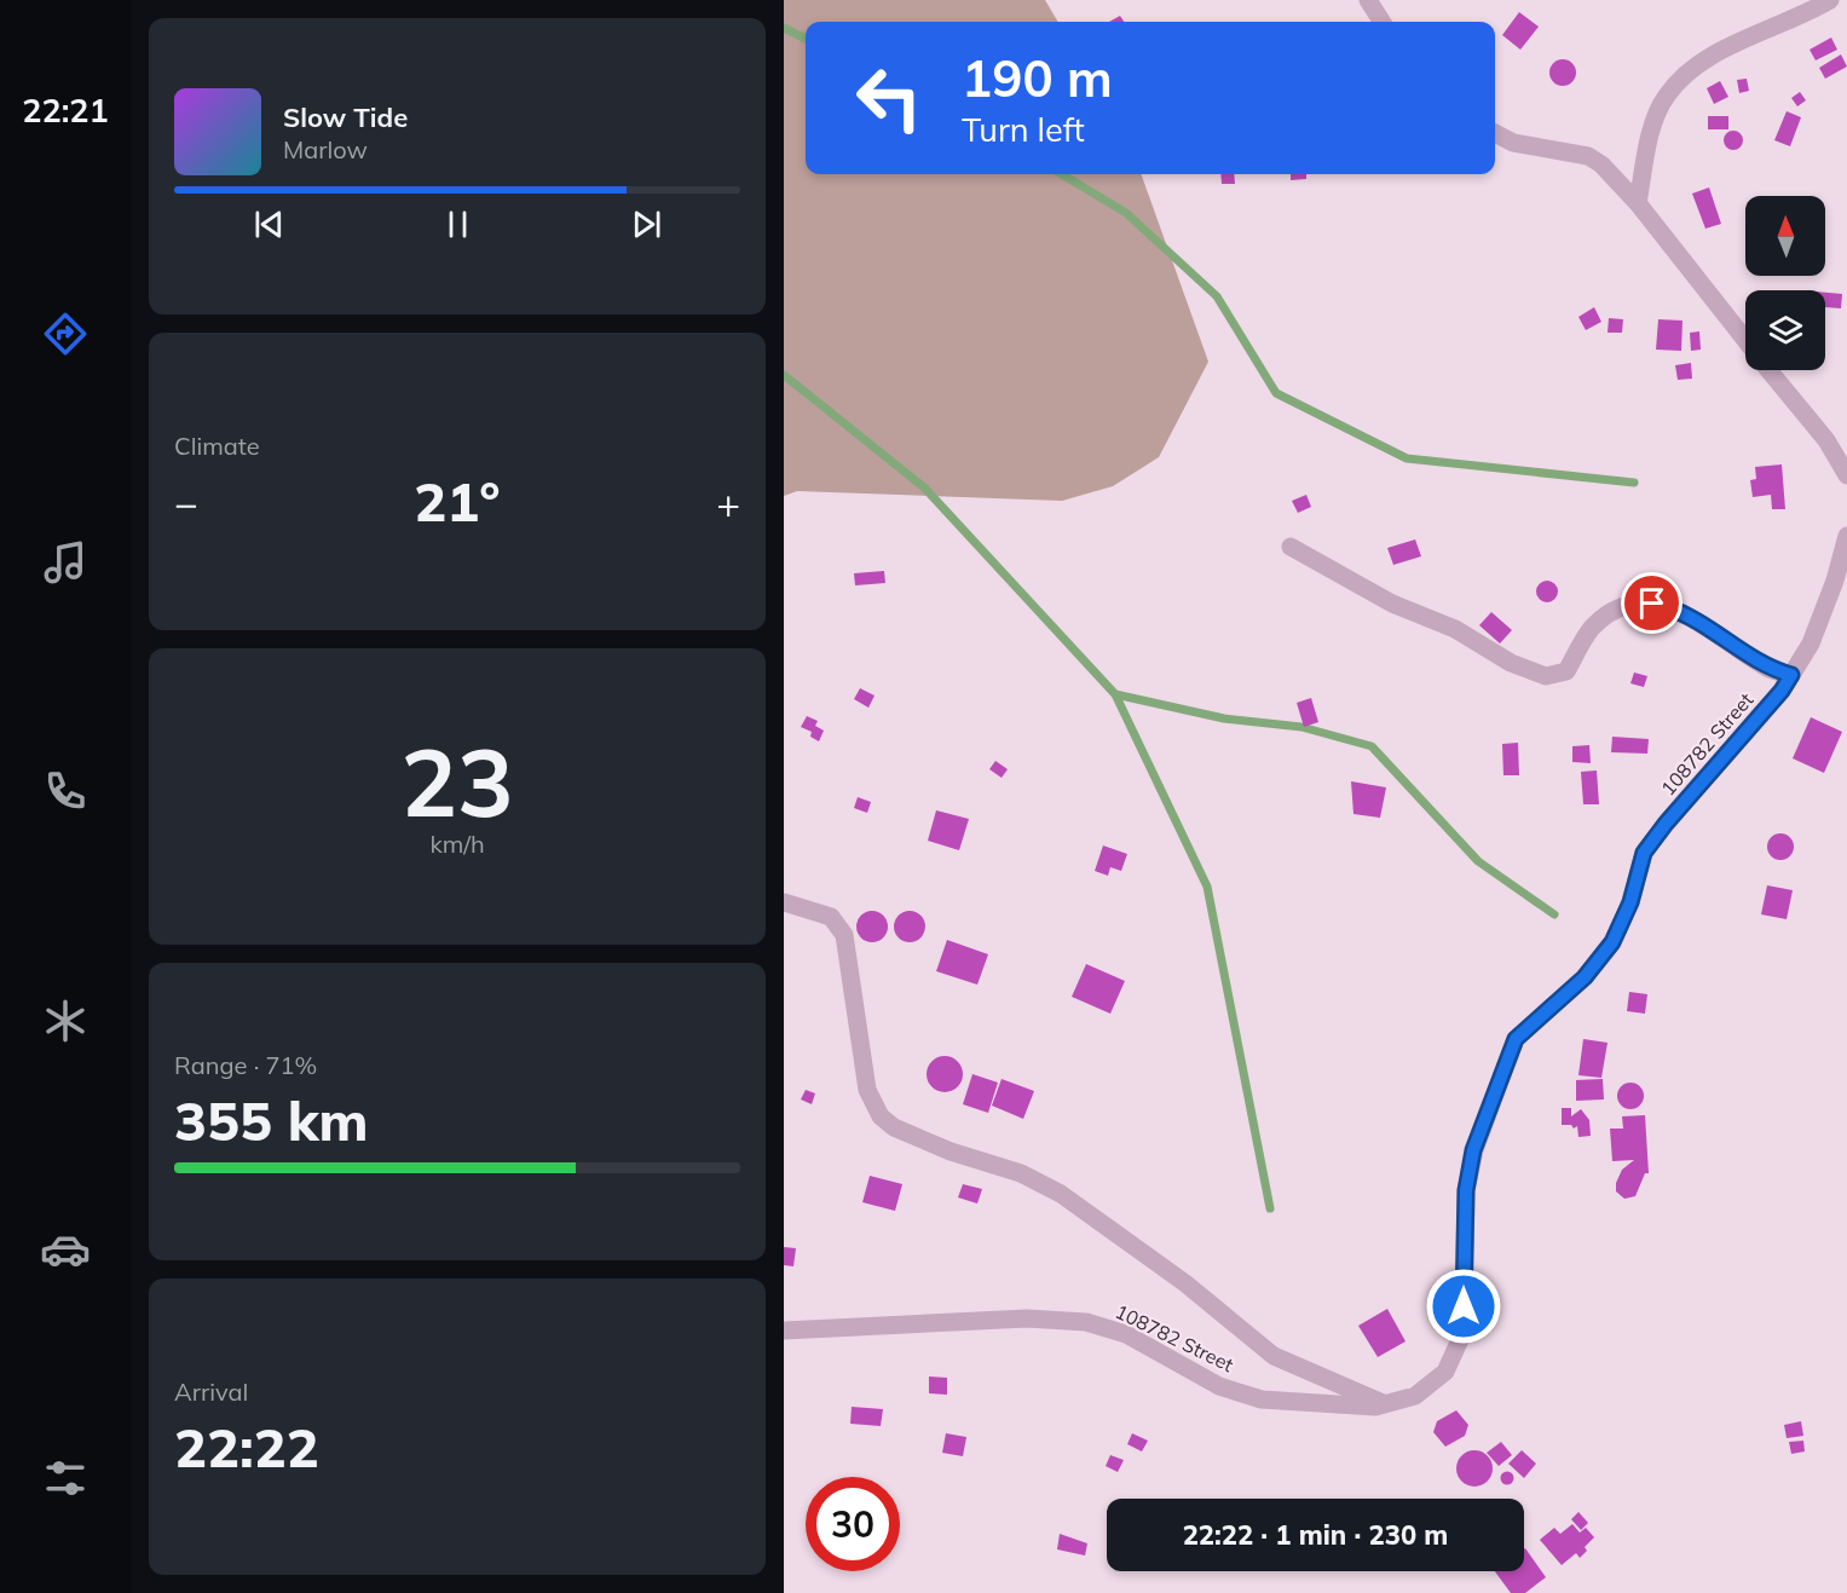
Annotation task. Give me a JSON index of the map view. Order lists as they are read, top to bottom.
{
  "streets": {
    "street": ["108782 Street"]
  },
  "north": "top",
  "page": {
    "tabs": "22:21",
    "turn": ["190 m", "Turn left"],
    "song": ["Slow Tide", "Marlow"],
    "tile": [
      "Climate",
      ["23", "km/h"],
      ["Range · 71%", "355 km"],
      ["Arrival", "22:22"]
    ],
    "heat": ["−", "21°", "+"],
    "limit": "30",
    "trip": "22:22 · 1 min · 230 m"
  }
}
